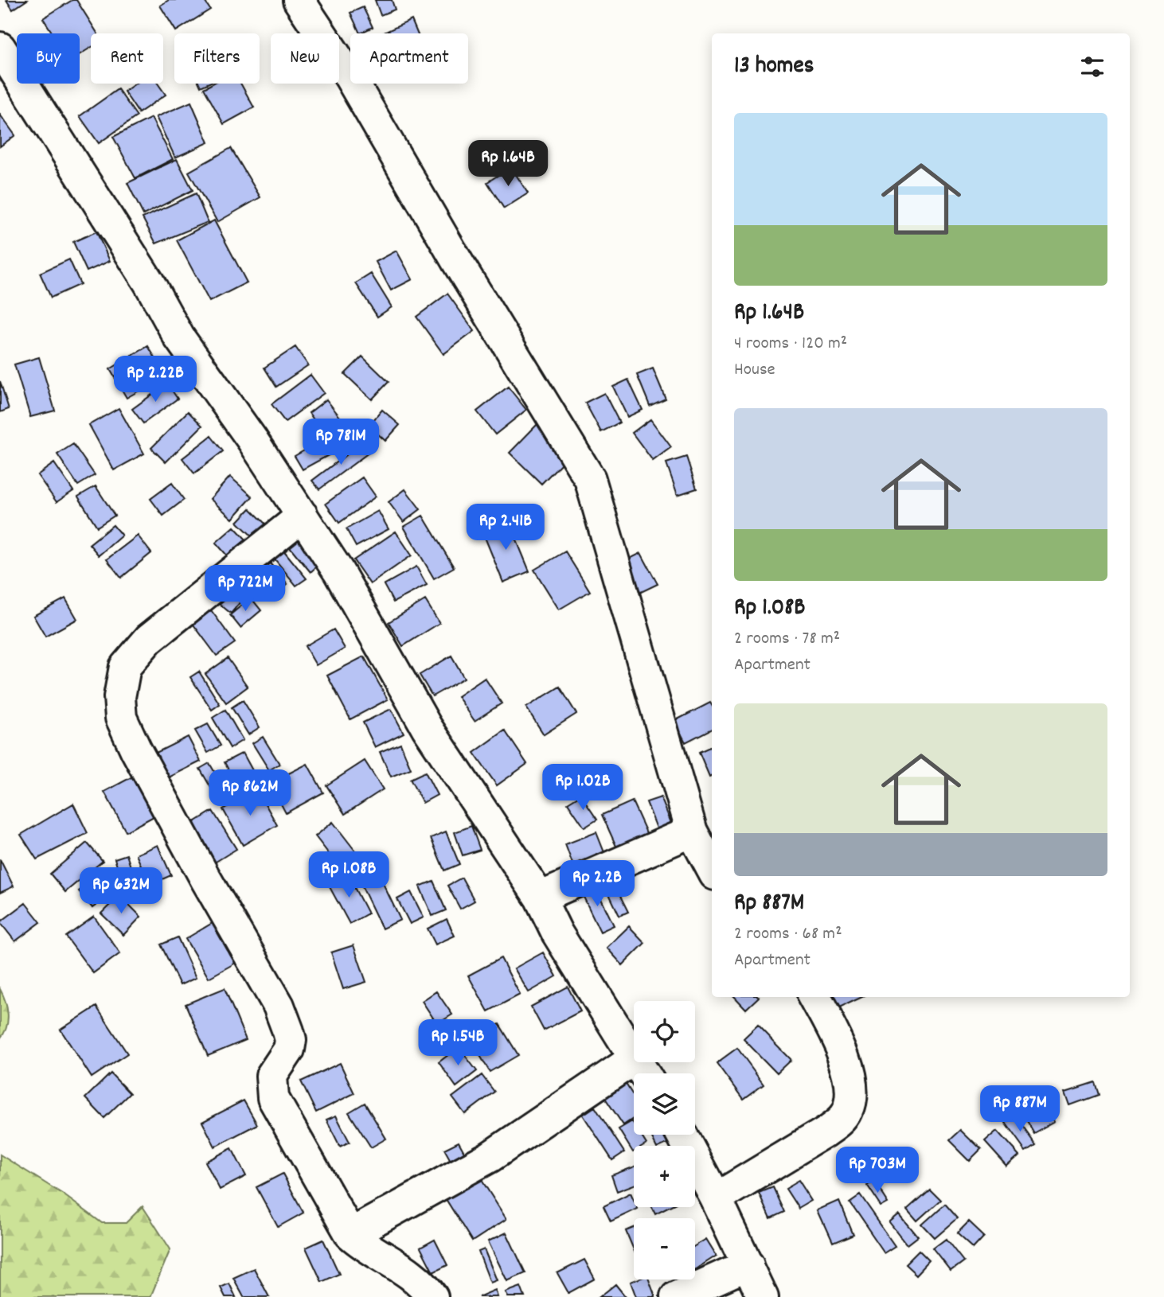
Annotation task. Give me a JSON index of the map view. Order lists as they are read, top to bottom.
{
  "page": {
    "chip": [
      "Buy",
      "Rent",
      "Filters",
      "New",
      "Apartment"
    ],
    "heading": "13 homes",
    "list": [
      {
        "name": "Rp 1.64B",
        "note": "4 rooms · 120 m² · House"
      },
      {
        "name": "Rp 1.08B",
        "note": "2 rooms · 78 m² · Apartment"
      },
      {
        "name": "Rp 887M",
        "note": "2 rooms · 68 m² · Apartment"
      }
    ],
    "price": [
      "Rp 1.64B",
      "Rp 2.22B",
      "Rp 781M",
      "Rp 2.41B",
      "Rp 722M",
      "Rp 1.02B",
      "Rp 862M",
      "Rp 1.08B",
      "Rp 2.2B",
      "Rp 632M",
      "Rp 1.54B",
      "Rp 887M",
      "Rp 703M"
    ],
    "map_buttons": ["+", "−"]
  }
}
